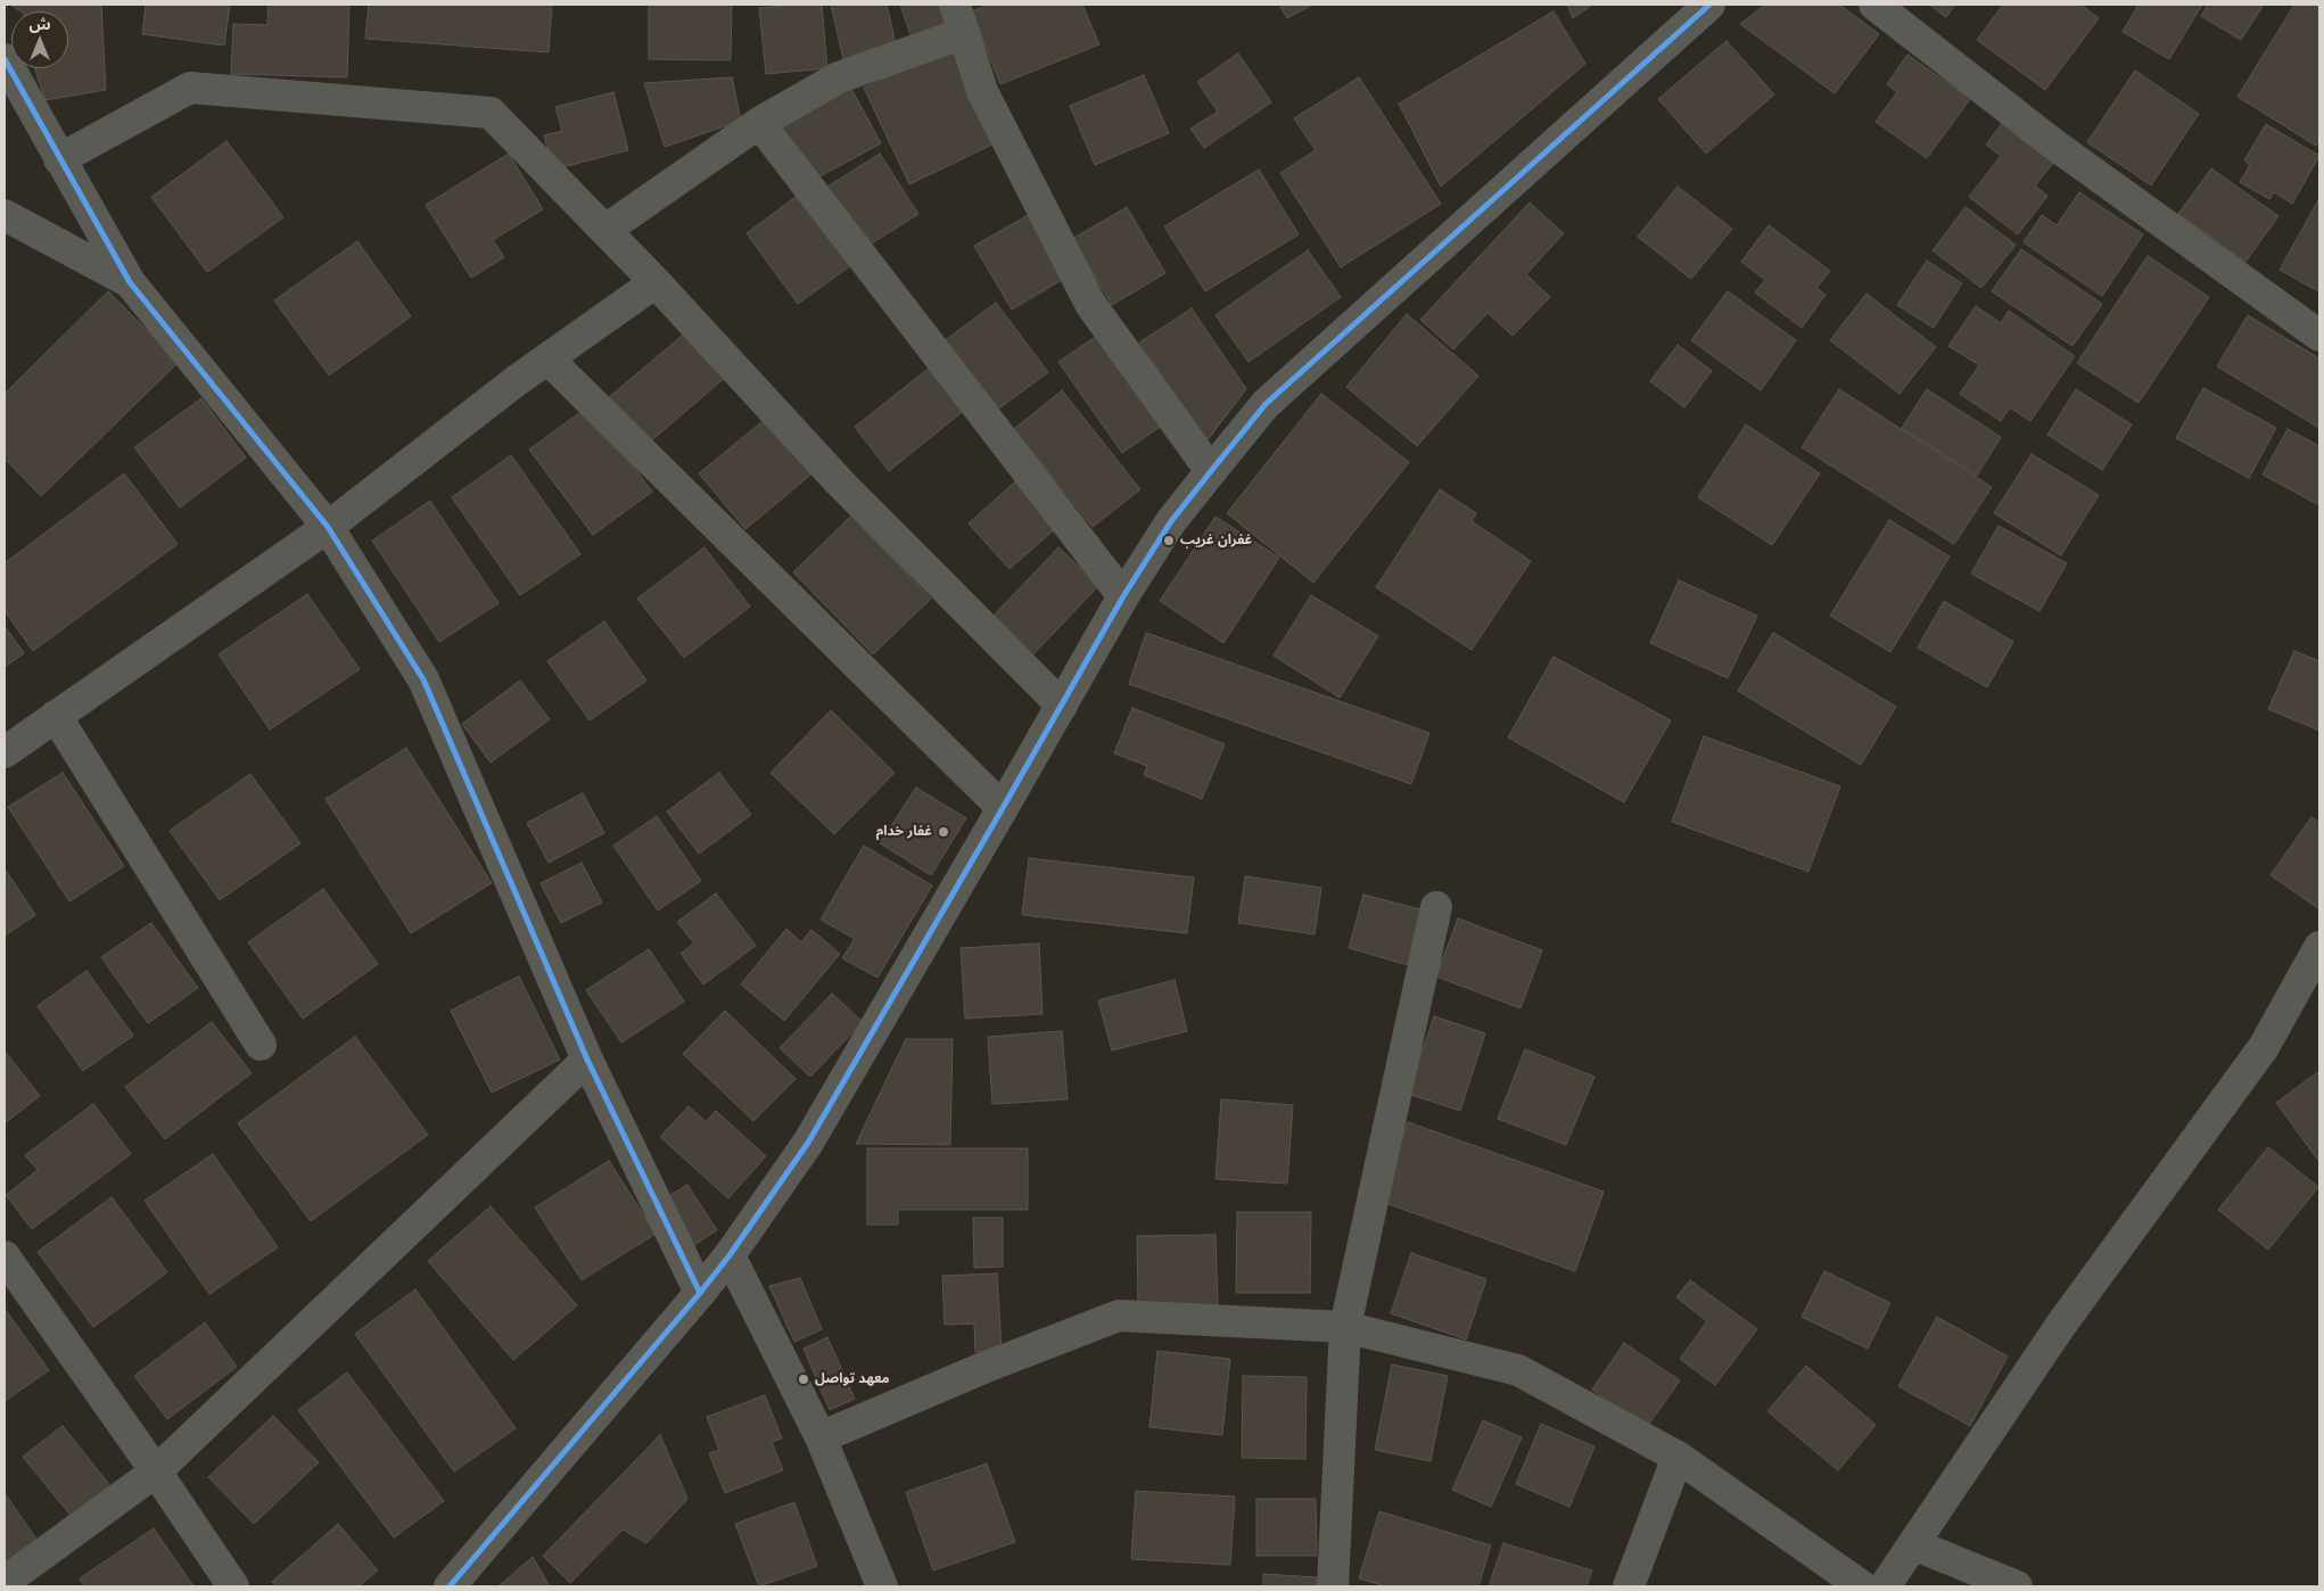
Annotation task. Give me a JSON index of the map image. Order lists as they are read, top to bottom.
{
  "places": ["غفران غريب", "غفار خدام", "معهد تواصل"],
  "north": "top"
}
